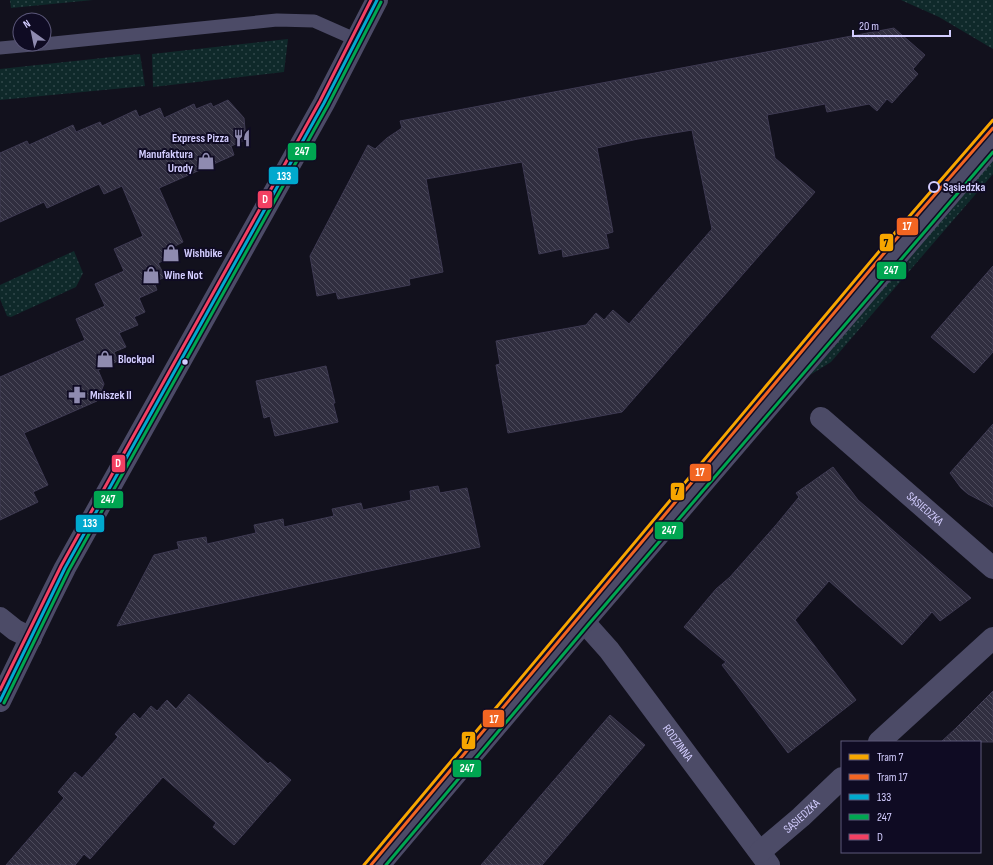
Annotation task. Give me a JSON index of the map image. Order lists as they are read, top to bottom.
{
  "streets": {
    "street": ["SĄSIEDZKA", "RODZINNA"]
  },
  "crossings": [
    ["SĄSIEDZKA", "RODZINNA"]
  ],
  "places": {
    "restaurant": ["Express Pizza"],
    "shop": [
      "Manufaktura Urody",
      "Wishbike",
      "Wine Not",
      "Blockpol"
    ],
    "other": ["Sąsiedzka"],
    "pharmacy": ["Mniszek II"]
  },
  "lines": [
    "transit line 133",
    "transit line D",
    "transit line 247",
    "tram line 7",
    "tram line 17"
  ],
  "legend": [
    "Tram 7",
    "Tram 17",
    "133",
    "247",
    "D"
  ],
  "scale_bar": "20 m",
  "north": "top left"
}
